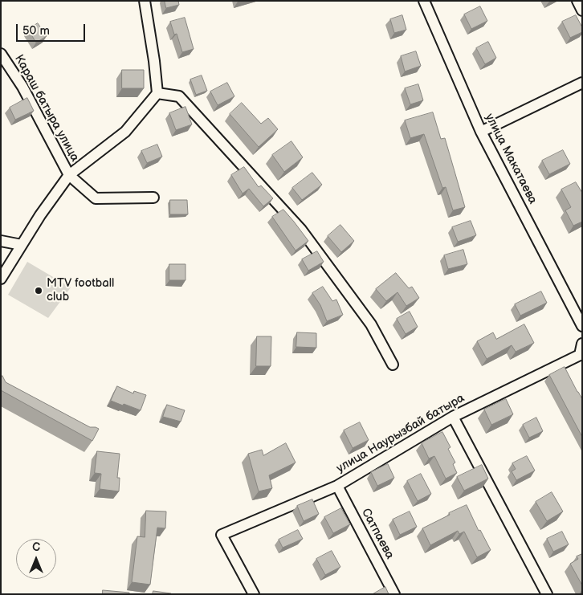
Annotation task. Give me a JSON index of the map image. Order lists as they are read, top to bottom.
{
  "streets": {
    "street": [
      "Караш батыра улица",
      "улица Макатаева",
      "улица Наурызбай батыра",
      "Сатпаева"
    ]
  },
  "crossings": [
    ["улица Наурызбай батыра", "Сатпаева"]
  ],
  "places": ["MTV football club"],
  "scale_bar": "50 m",
  "north": "top"
}
